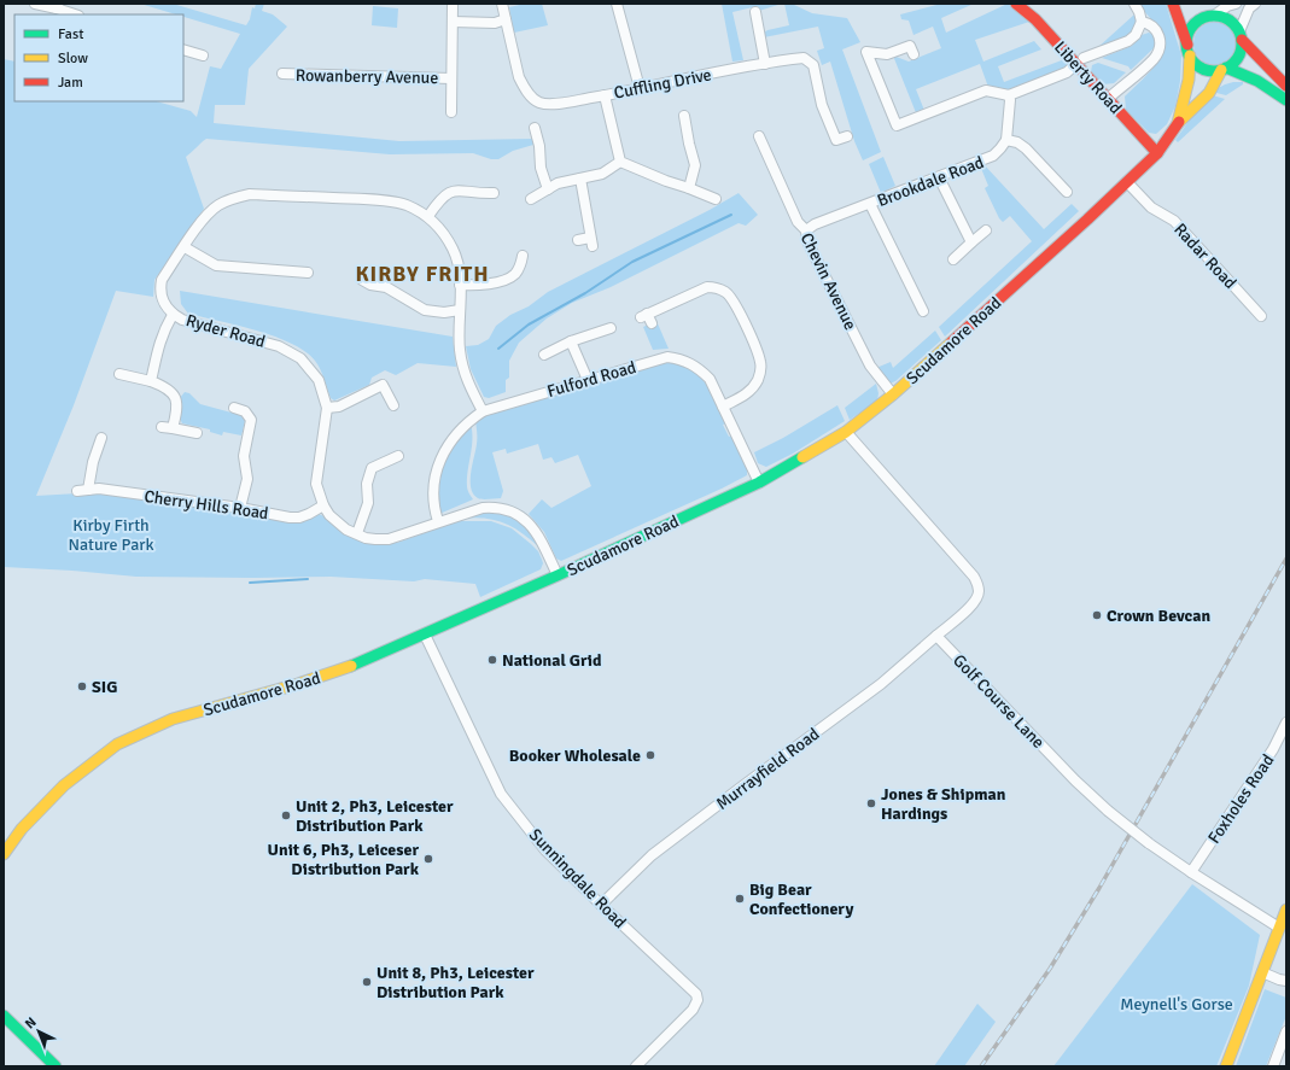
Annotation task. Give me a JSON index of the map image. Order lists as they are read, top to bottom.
{
  "streets": {
    "main road": ["Liberty Road", "Scudamore Road"],
    "street": [
      "Rowanberry Avenue",
      "Cuffling Drive",
      "Brookdale Road",
      "Radar Road",
      "Chevin Avenue",
      "Ryder Road",
      "Fulford Road",
      "Cherry Hills Road",
      "Golf Course Lane",
      "Murrayfield Road",
      "Foxholes Road",
      "Sunningdale Road"
    ]
  },
  "crossings": [
    ["Liberty Road", "Scudamore Road"],
    ["Brookdale Road", "Chevin Avenue"],
    ["Radar Road", "Scudamore Road"],
    ["Chevin Avenue", "Scudamore Road"],
    ["Ryder Road", "Scudamore Road"],
    ["Ryder Road", "Fulford Road"],
    ["Ryder Road", "Cherry Hills Road"],
    ["Scudamore Road", "Fulford Road"],
    ["Scudamore Road", "Sunningdale Road"],
    ["Golf Course Lane", "Murrayfield Road"],
    ["Golf Course Lane", "Foxholes Road"],
    ["Murrayfield Road", "Sunningdale Road"]
  ],
  "districts": ["KIRBY FRITH"],
  "parks": ["Kirby Firth Nature Park", "Meynell's Gorse"],
  "places": [
    "Crown Bevcan",
    "National Grid",
    "SIG",
    "Booker Wholesale",
    "Jones & Shipman Hardings",
    "Unit 2, Ph3, Leicester Distribution Park",
    "Unit 6, Ph3, Leiceser Distribution Park",
    "Big Bear Confectionery",
    "Unit 8, Ph3, Leicester Distribution Park"
  ],
  "legend": ["Fast", "Slow", "Jam"],
  "north": "top left"
}
